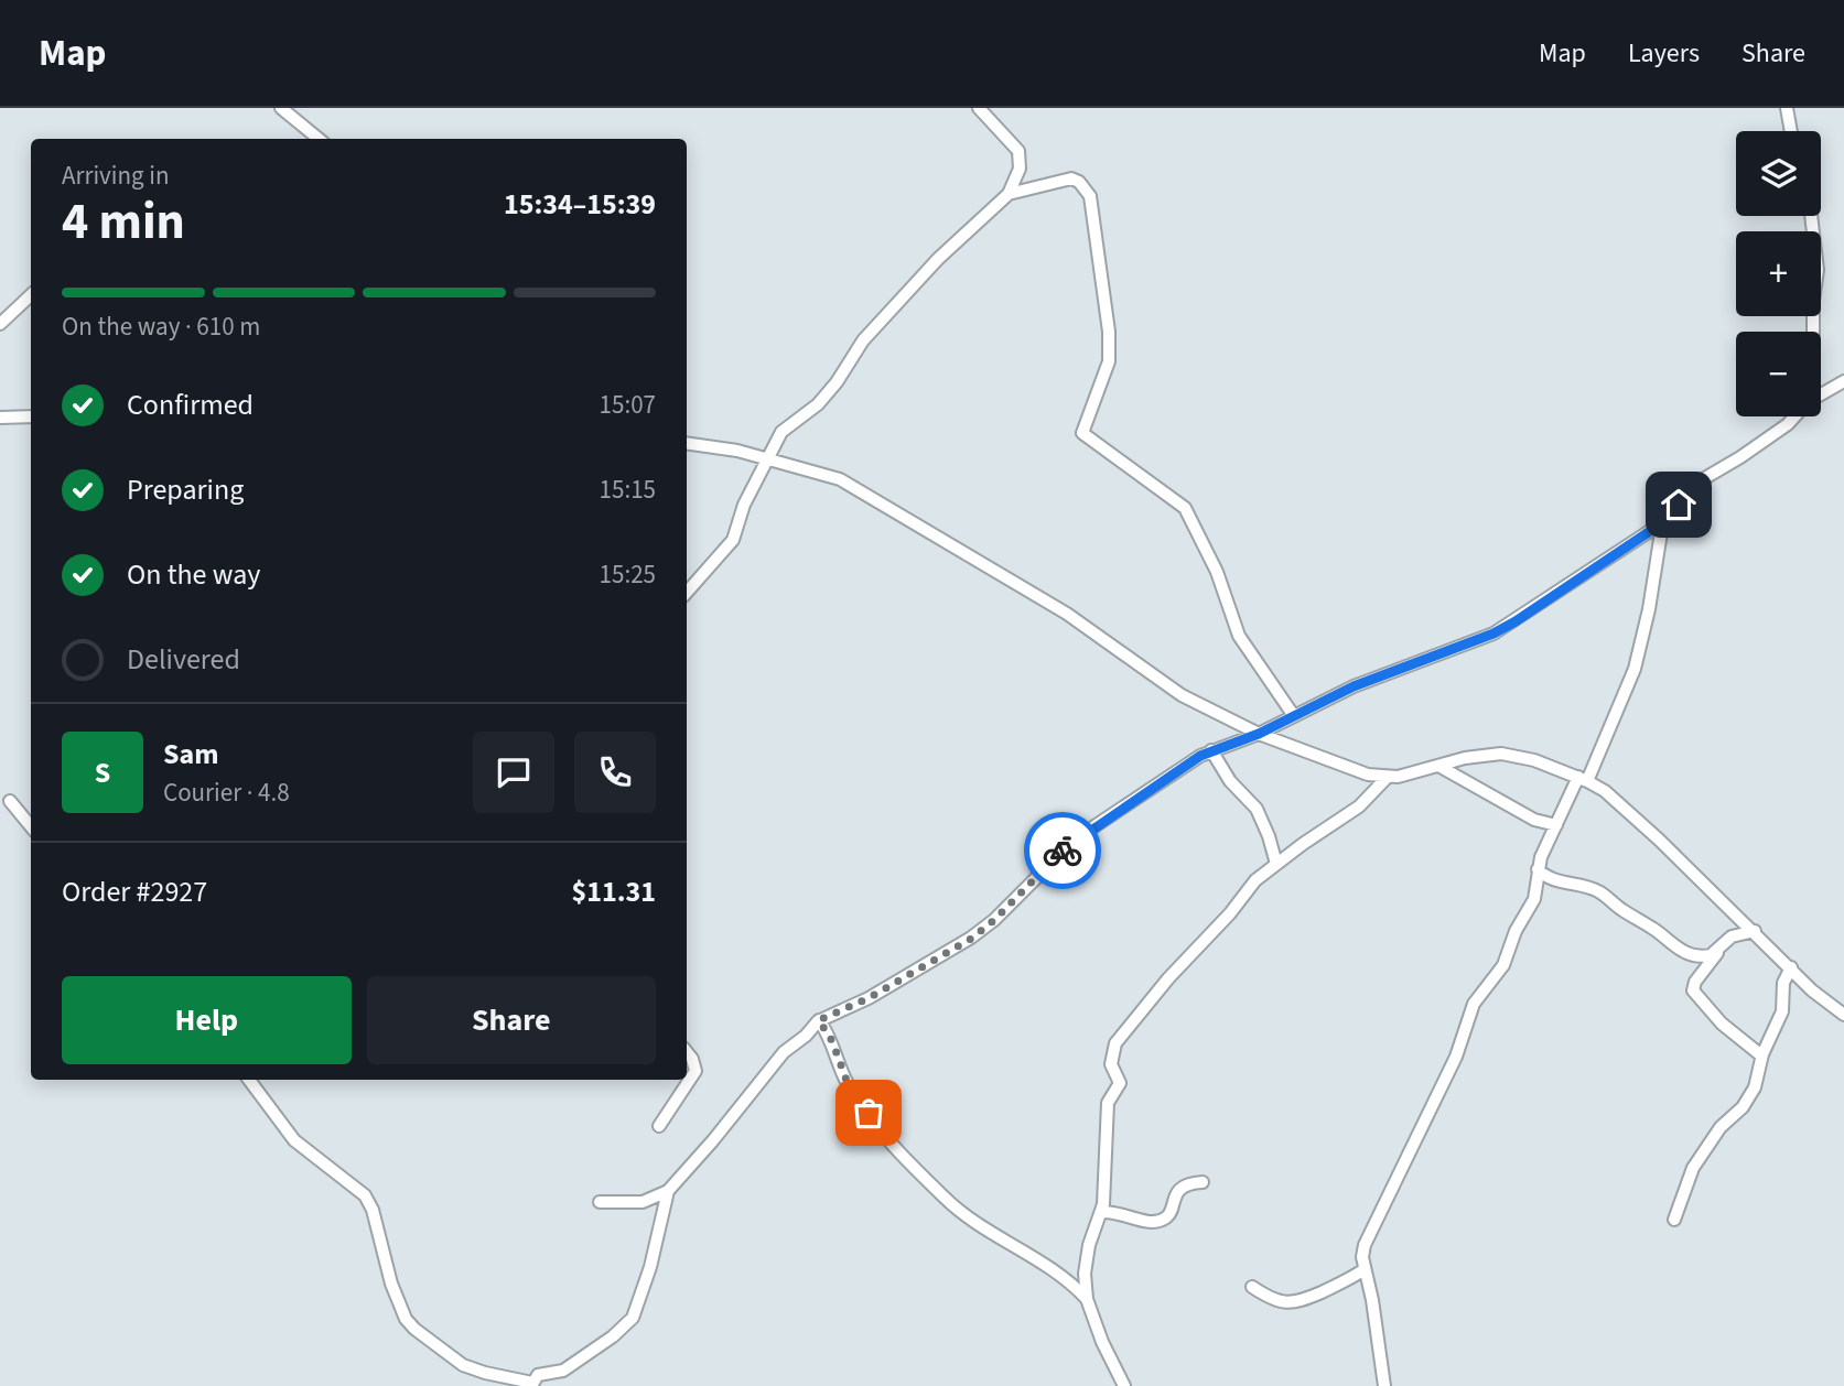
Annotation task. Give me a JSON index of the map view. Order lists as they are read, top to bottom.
{
  "page": {
    "header": "Map",
    "nav": ["Map", "Layers", "Share"],
    "map_buttons": ["+", "−"],
    "heading": ["4 min", "Arriving in", "15:34–15:39"],
    "panel": [
      "Sam",
      "Courier · 4.8",
      "Order #2927",
      "$11.31"
    ],
    "bar": "On the way · 610 m",
    "list": [
      ["Confirmed", "15:07"],
      ["Preparing", "15:15"],
      ["On the way", "15:25"],
      "Delivered"
    ],
    "round": "S",
    "buttons": ["Help", "Share"]
  }
}
